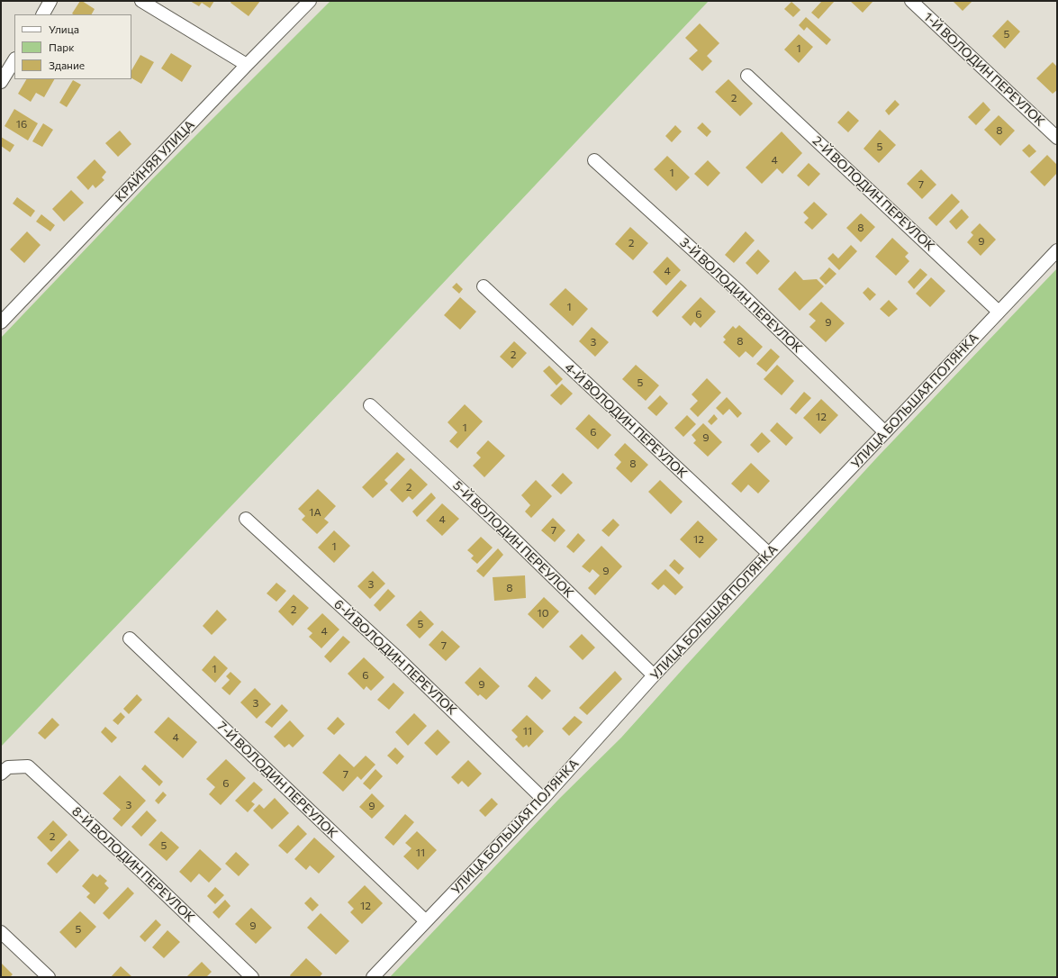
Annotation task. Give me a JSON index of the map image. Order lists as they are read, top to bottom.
{
  "streets": {
    "street": [
      "1-Й ВОЛОДИН ПЕРЕУЛОК",
      "КРАЙНЯЯ УЛИЦА",
      "2-Й ВОЛОДИН ПЕРЕУЛОК",
      "3-Й ВОЛОДИН ПЕРЕУЛОК",
      "УЛИЦА БОЛЬШАЯ ПОЛЯНКА",
      "4-Й ВОЛОДИН ПЕРЕУЛОК",
      "5-Й ВОЛОДИН ПЕРЕУЛОК",
      "6-Й ВОЛОДИН ПЕРЕУЛОК",
      "7-Й ВОЛОДИН ПЕРЕУЛОК",
      "8-Й ВОЛОДИН ПЕРЕУЛОК"
    ]
  },
  "crossings": [
    ["2-Й ВОЛОДИН ПЕРЕУЛОК", "УЛИЦА БОЛЬШАЯ ПОЛЯНКА"],
    ["3-Й ВОЛОДИН ПЕРЕУЛОК", "УЛИЦА БОЛЬШАЯ ПОЛЯНКА"],
    ["УЛИЦА БОЛЬШАЯ ПОЛЯНКА", "4-Й ВОЛОДИН ПЕРЕУЛОК"],
    ["УЛИЦА БОЛЬШАЯ ПОЛЯНКА", "5-Й ВОЛОДИН ПЕРЕУЛОК"],
    ["УЛИЦА БОЛЬШАЯ ПОЛЯНКА", "6-Й ВОЛОДИН ПЕРЕУЛОК"],
    ["УЛИЦА БОЛЬШАЯ ПОЛЯНКА", "7-Й ВОЛОДИН ПЕРЕУЛОК"]
  ],
  "house_numbers": [
    "5",
    "1",
    "2",
    "16",
    "8",
    "5",
    "4",
    "1",
    "7",
    "8",
    "9",
    "2",
    "4",
    "1",
    "6",
    "9",
    "8",
    "3",
    "2",
    "5",
    "12",
    "1",
    "6",
    "9",
    "8",
    "2",
    "1А",
    "4",
    "7",
    "12",
    "1",
    "9",
    "3",
    "8",
    "2",
    "10",
    "5",
    "4",
    "7",
    "1",
    "6",
    "9",
    "3",
    "11",
    "4",
    "7",
    "6",
    "3",
    "9",
    "2",
    "5",
    "11",
    "12",
    "9",
    "5"
  ],
  "legend": ["Улица", "Парк", "Здание"]
}
